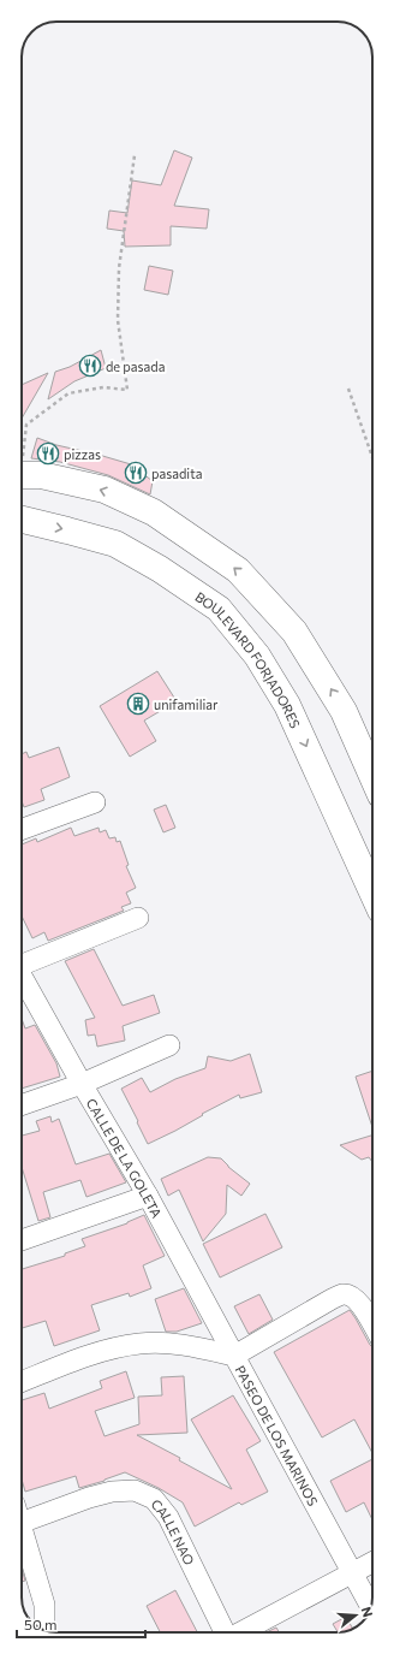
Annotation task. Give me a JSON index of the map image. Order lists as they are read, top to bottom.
{
  "streets": {
    "main road": ["BOULEVARD FORJADORES"],
    "street": ["CALLE DE LA GOLETA", "PASEO DE LOS MARINOS", "CALLE NAO"]
  },
  "crossings": [
    ["CALLE DE LA GOLETA", "PASEO DE LOS MARINOS"]
  ],
  "places": {
    "restaurant": ["de pasada", "pizzas", "pasadita"],
    "building": ["unifamiliar"]
  },
  "scale_bar": "50 m",
  "north": "right"
}
